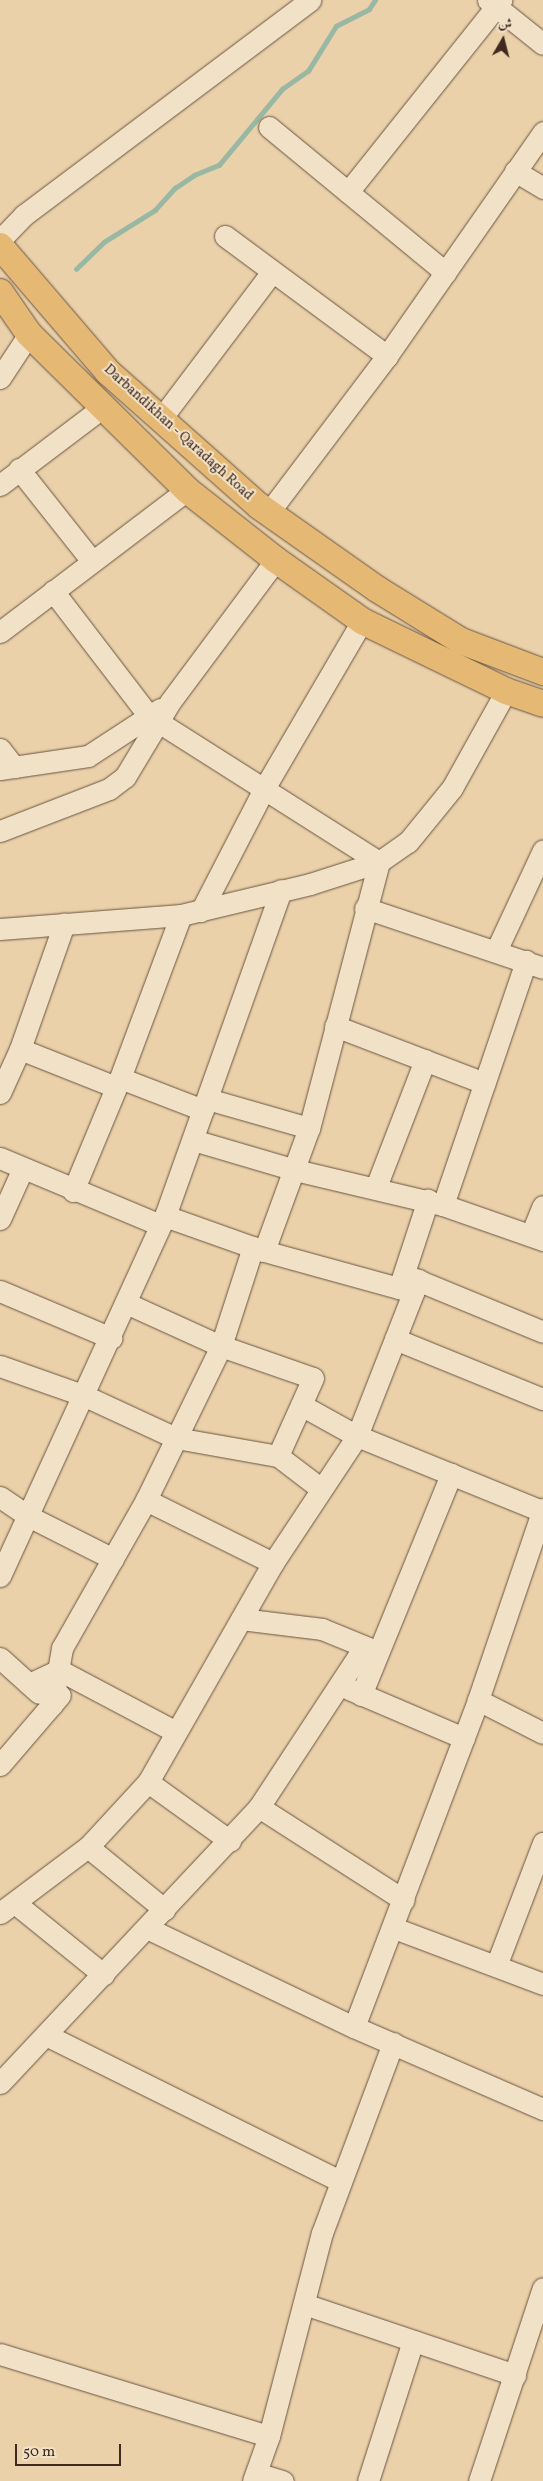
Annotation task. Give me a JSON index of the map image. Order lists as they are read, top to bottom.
{
  "streets": {
    "main road": ["Darbandikhan - Qaradagh Road"]
  },
  "scale_bar": "50 m",
  "north": "top"
}
